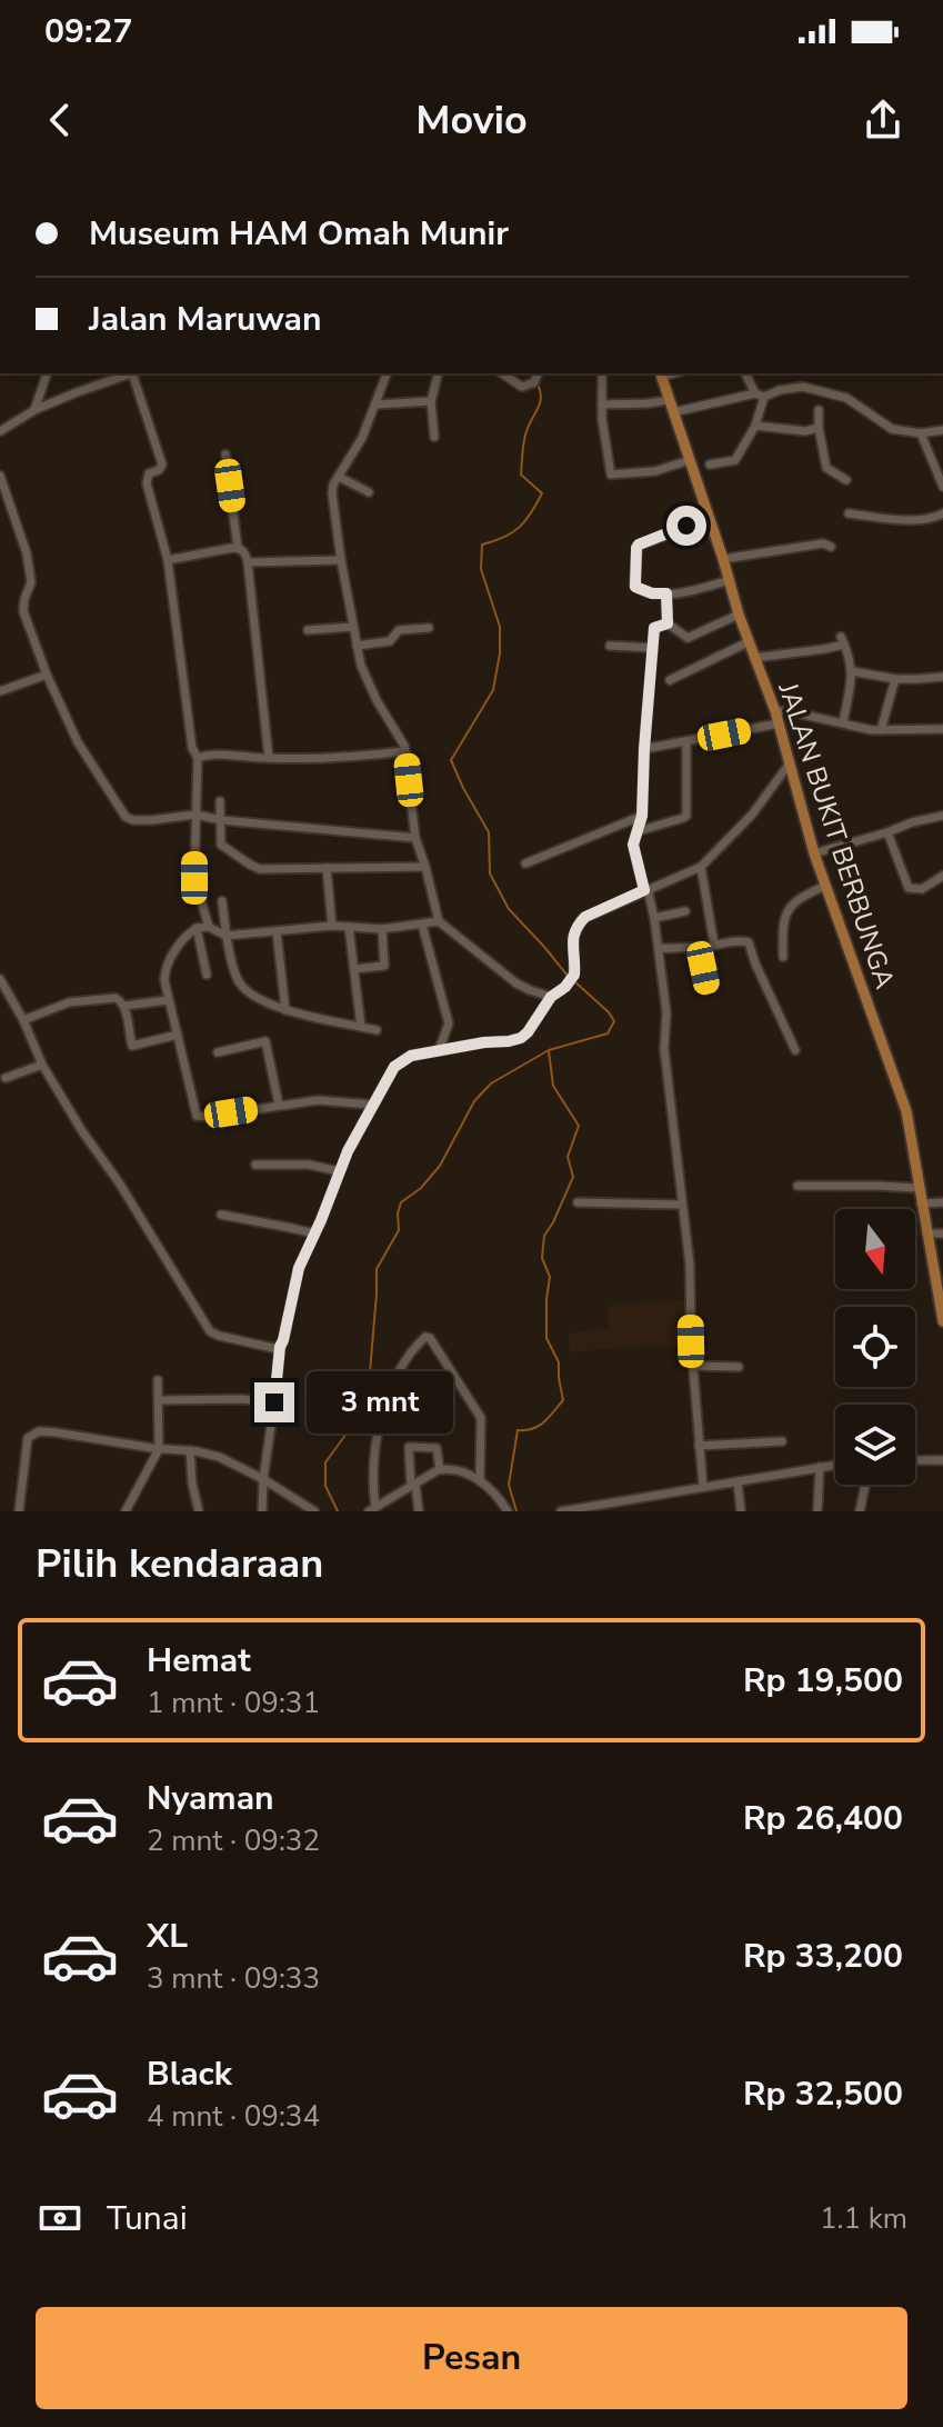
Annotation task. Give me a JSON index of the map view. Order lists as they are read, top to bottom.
{
  "streets": {
    "main road": ["JALAN BUKIT BERBUNGA"]
  },
  "north": "bottom",
  "page": {
    "status": "09:27",
    "header": "Movio",
    "banner": ["Museum HAM Omah Munir", "Jalan Maruwan"],
    "bubble": "3 mnt",
    "heading": "Pilih kendaraan",
    "list": [
      {
        "name": "Hemat",
        "note": "1 mnt · 09:31",
        "value": "Rp 19,500"
      },
      {
        "name": "Nyaman",
        "note": "2 mnt · 09:32",
        "value": "Rp 26,400"
      },
      {
        "name": "XL",
        "note": "3 mnt · 09:33",
        "value": "Rp 33,200"
      },
      {
        "name": "Black",
        "note": "4 mnt · 09:34",
        "value": "Rp 32,500"
      }
    ],
    "pay": ["Tunai", "1.1 km"],
    "buttons": "Pesan"
  }
}
